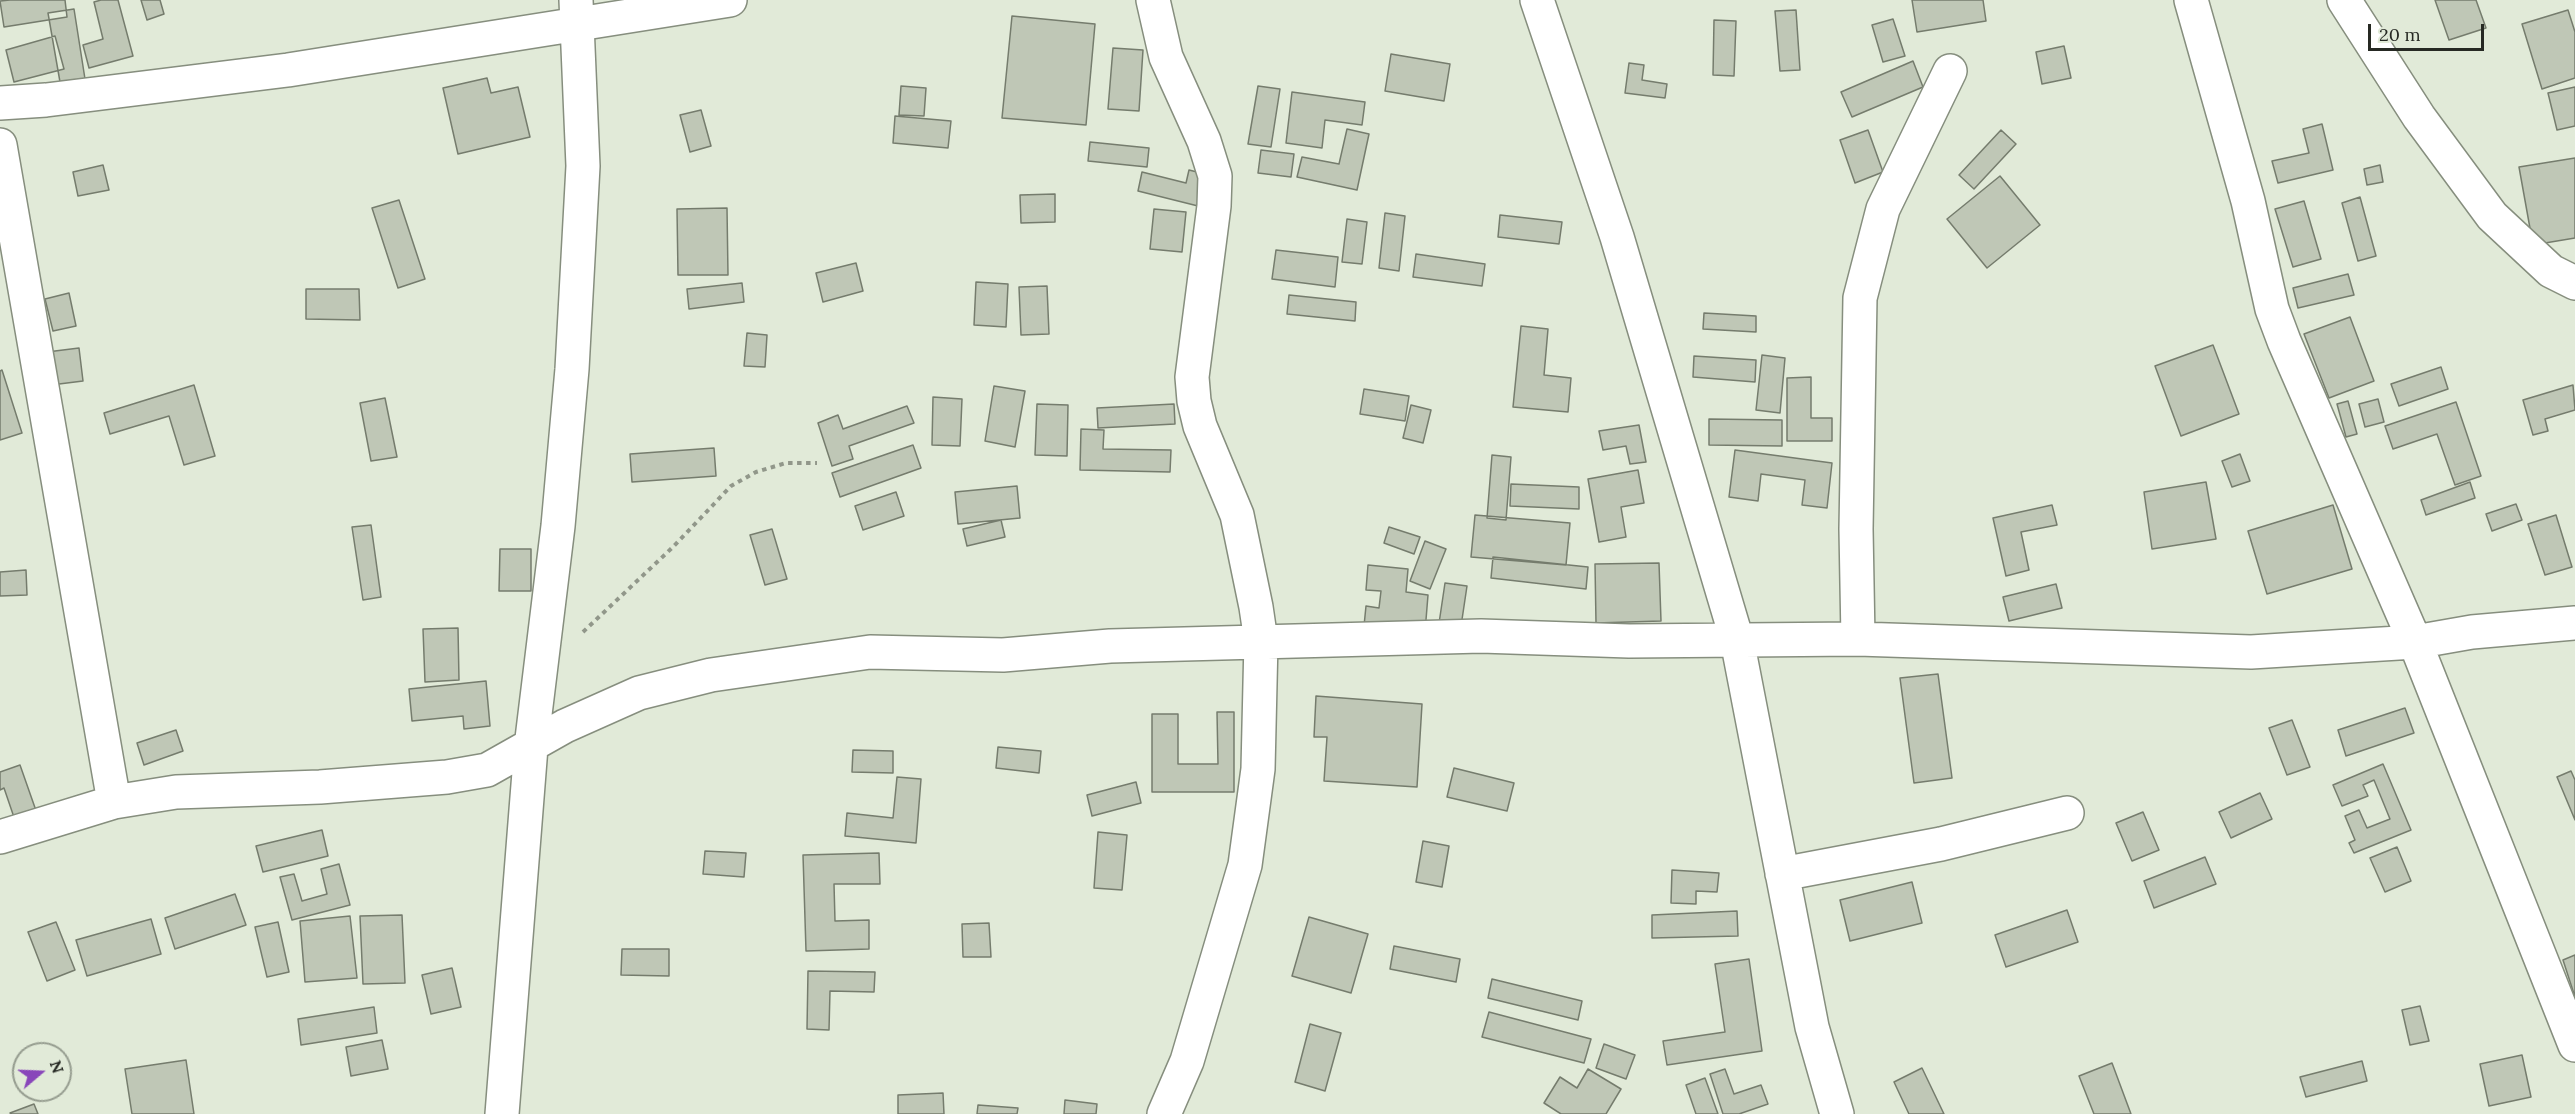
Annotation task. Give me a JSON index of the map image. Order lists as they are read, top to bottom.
{
  "scale_bar": "20 m",
  "north": "right"
}
